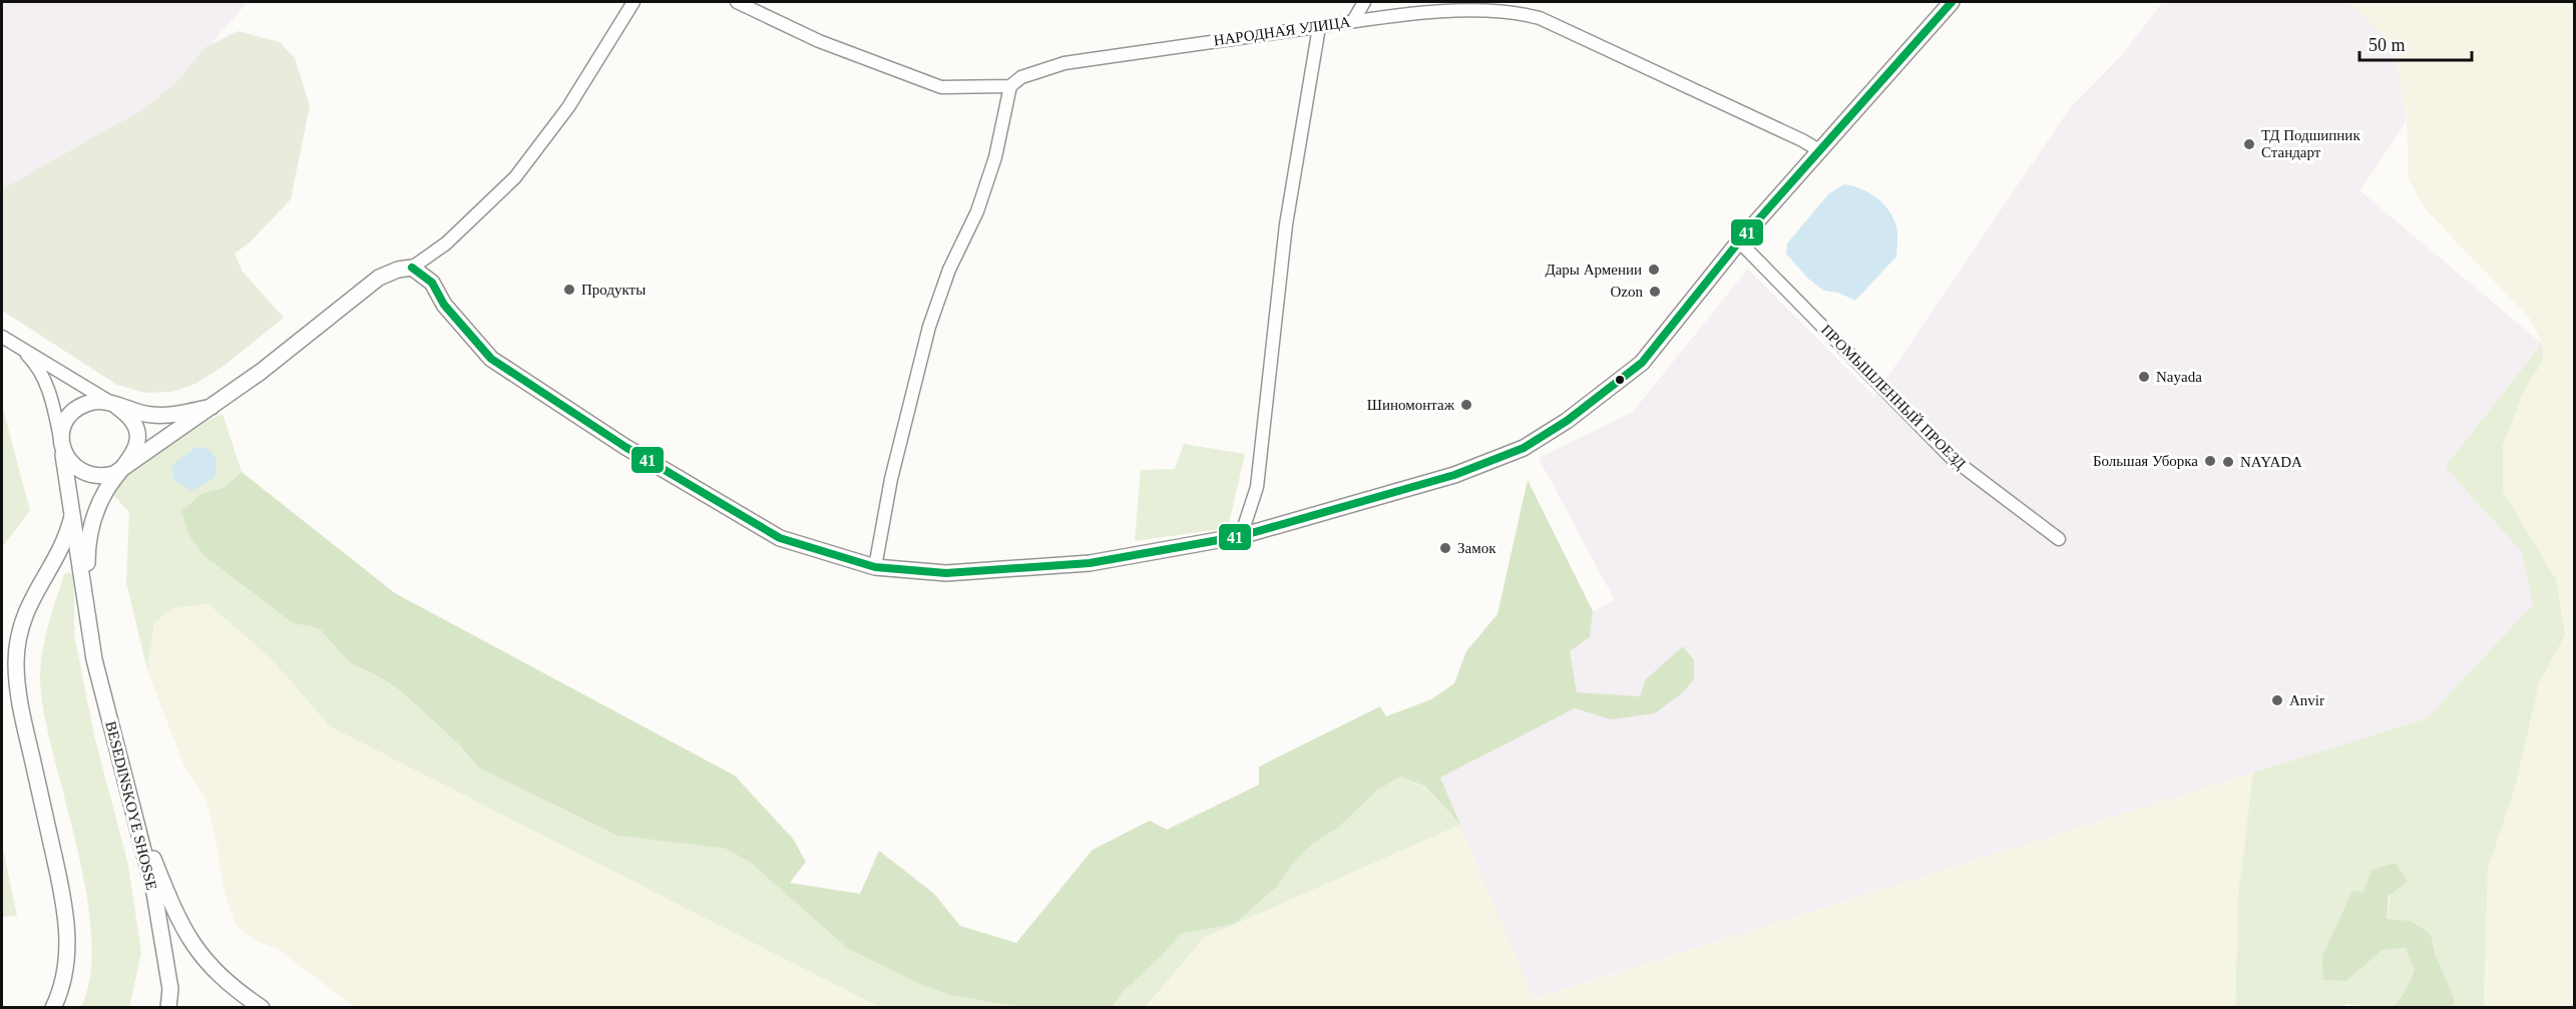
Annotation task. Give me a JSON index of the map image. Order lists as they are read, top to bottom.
{
  "streets": {
    "street": ["НАРОДНАЯ УЛИЦА", "ПРОМЫШЛЕННЫЙ ПРОЕЗД", "BESEDINSKOYE SHOSSE"]
  },
  "places": [
    "ТД Подшипник Стандарт",
    "Дары Армении",
    "Продукты",
    "Ozon",
    "Nayada",
    "Шиномонтаж",
    "Большая Уборка",
    "NAYADA",
    "Замок",
    "Anvir"
  ],
  "lines": ["transit line 41"],
  "scale_bar": "50 m"
}
